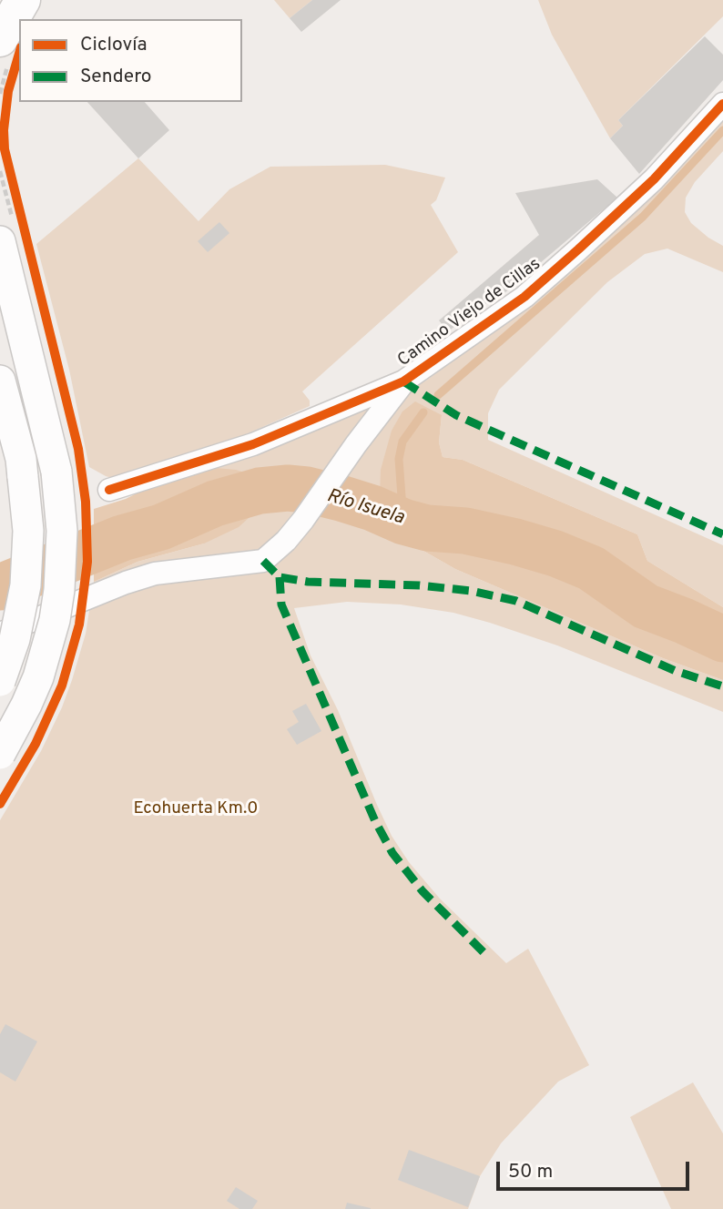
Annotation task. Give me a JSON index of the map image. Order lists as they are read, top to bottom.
{
  "streets": {
    "street": ["Camino Viejo de Cillas"]
  },
  "water": ["Río Isuela"],
  "parks": ["Ecohuerta Km.0"],
  "legend": ["Ciclovía", "Sendero"],
  "scale_bar": "50 m"
}
